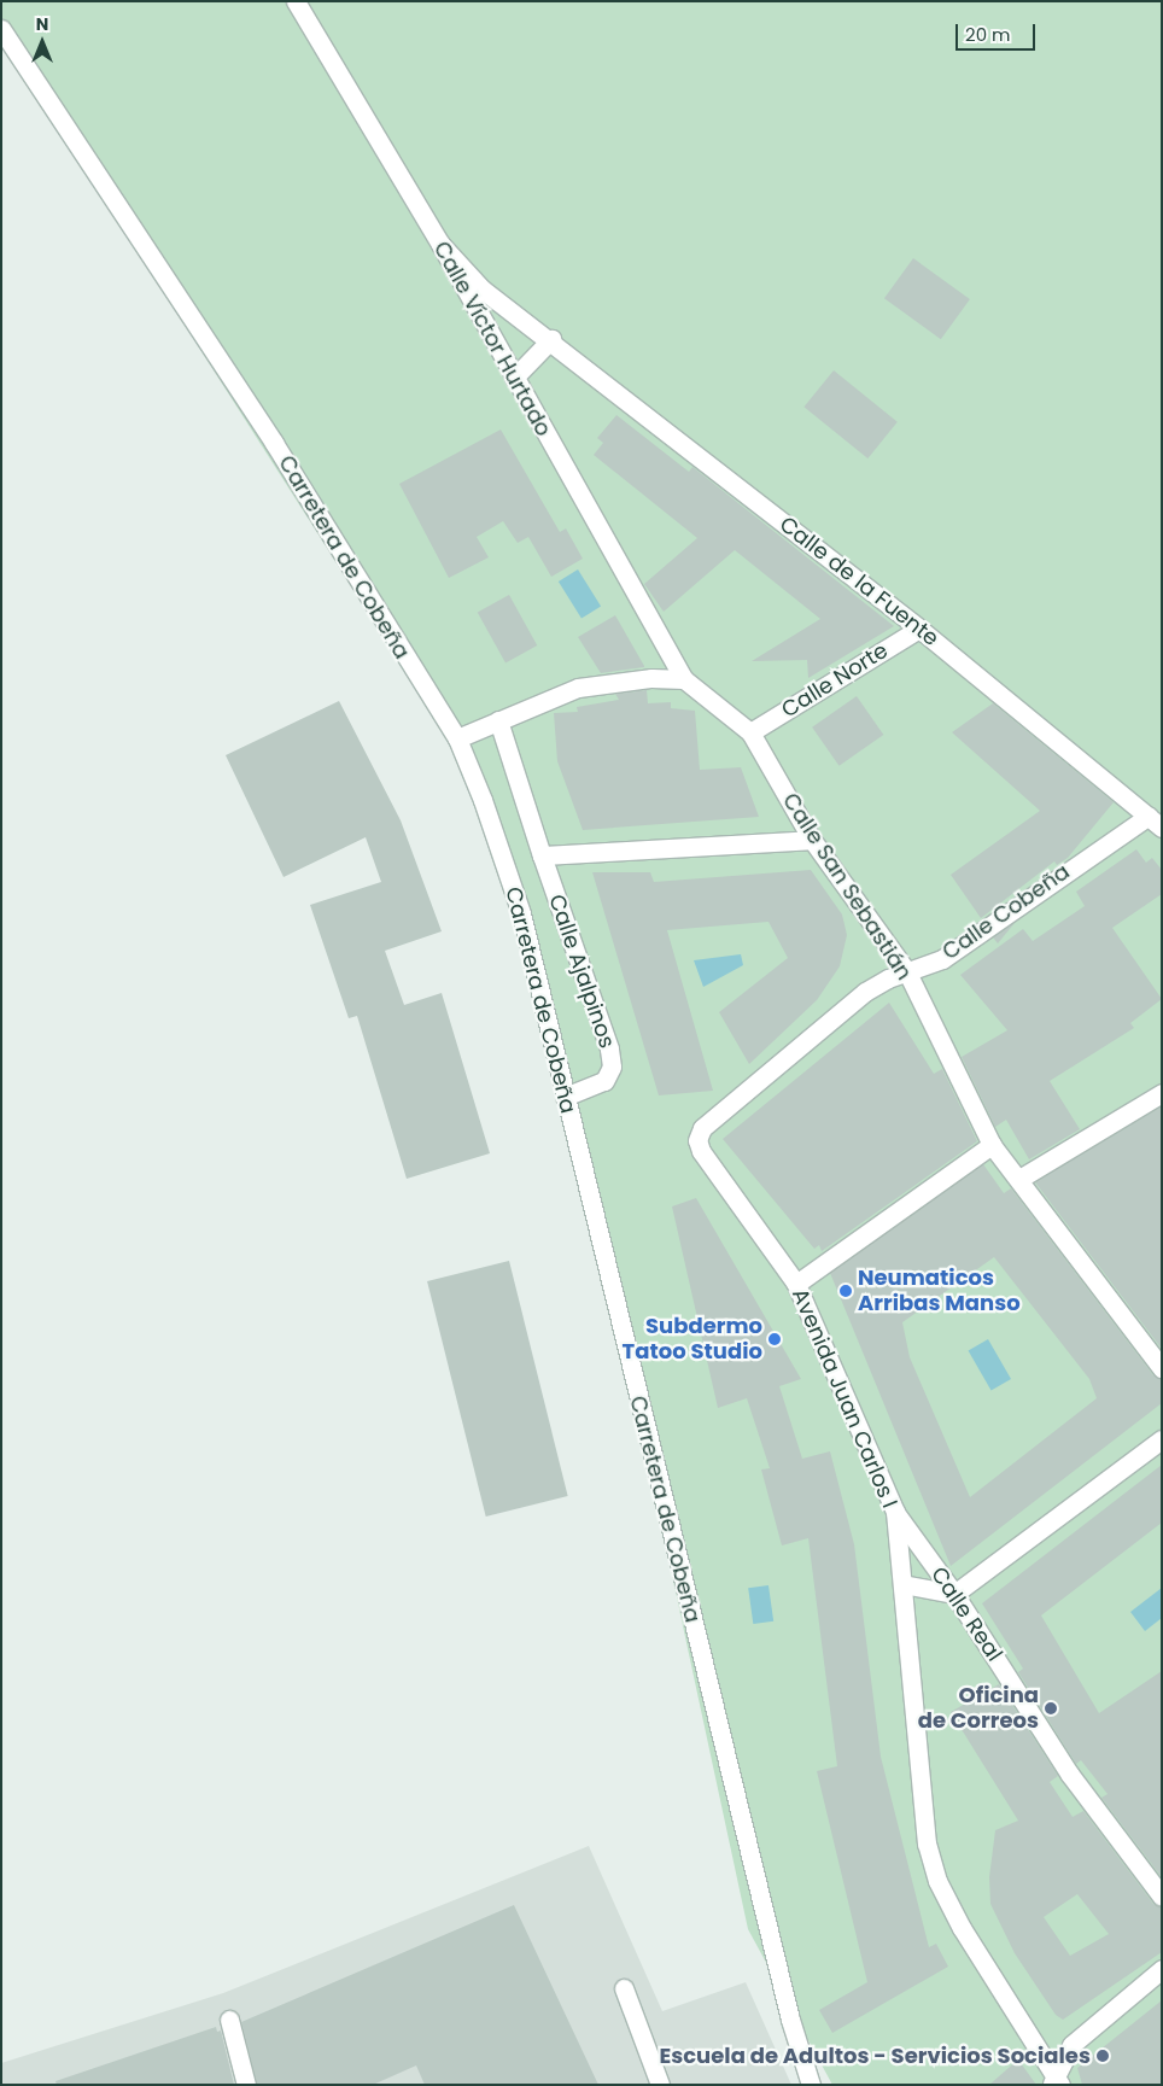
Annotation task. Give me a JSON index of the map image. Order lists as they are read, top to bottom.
{
  "streets": {
    "street": [
      "Calle Víctor Hurtado",
      "Carretera de Cobeña",
      "Calle de la Fuente",
      "Calle Norte",
      "Calle San Sebastián",
      "Calle Cobeña",
      "Calle Ajalpinos",
      "Avenida Juan Carlos I",
      "Calle Real"
    ]
  },
  "crossings": [
    ["Calle Víctor Hurtado", "Calle de la Fuente"],
    ["Calle Víctor Hurtado", "Calle San Sebastián"],
    ["Carretera de Cobeña", "Calle Ajalpinos"],
    ["Calle de la Fuente", "Calle Norte"],
    ["Calle de la Fuente", "Calle Cobeña"],
    ["Calle Norte", "Calle San Sebastián"],
    ["Calle San Sebastián", "Calle Cobeña"],
    ["Calle Cobeña", "Avenida Juan Carlos I"],
    ["Avenida Juan Carlos I", "Calle Real"]
  ],
  "places": [
    "Neumaticos Arribas Manso",
    "Subdermo Tatoo Studio",
    "Oficina de Correos",
    "Escuela de Adultos - Servicios Sociales"
  ],
  "scale_bar": "20 m",
  "north": "top"
}
